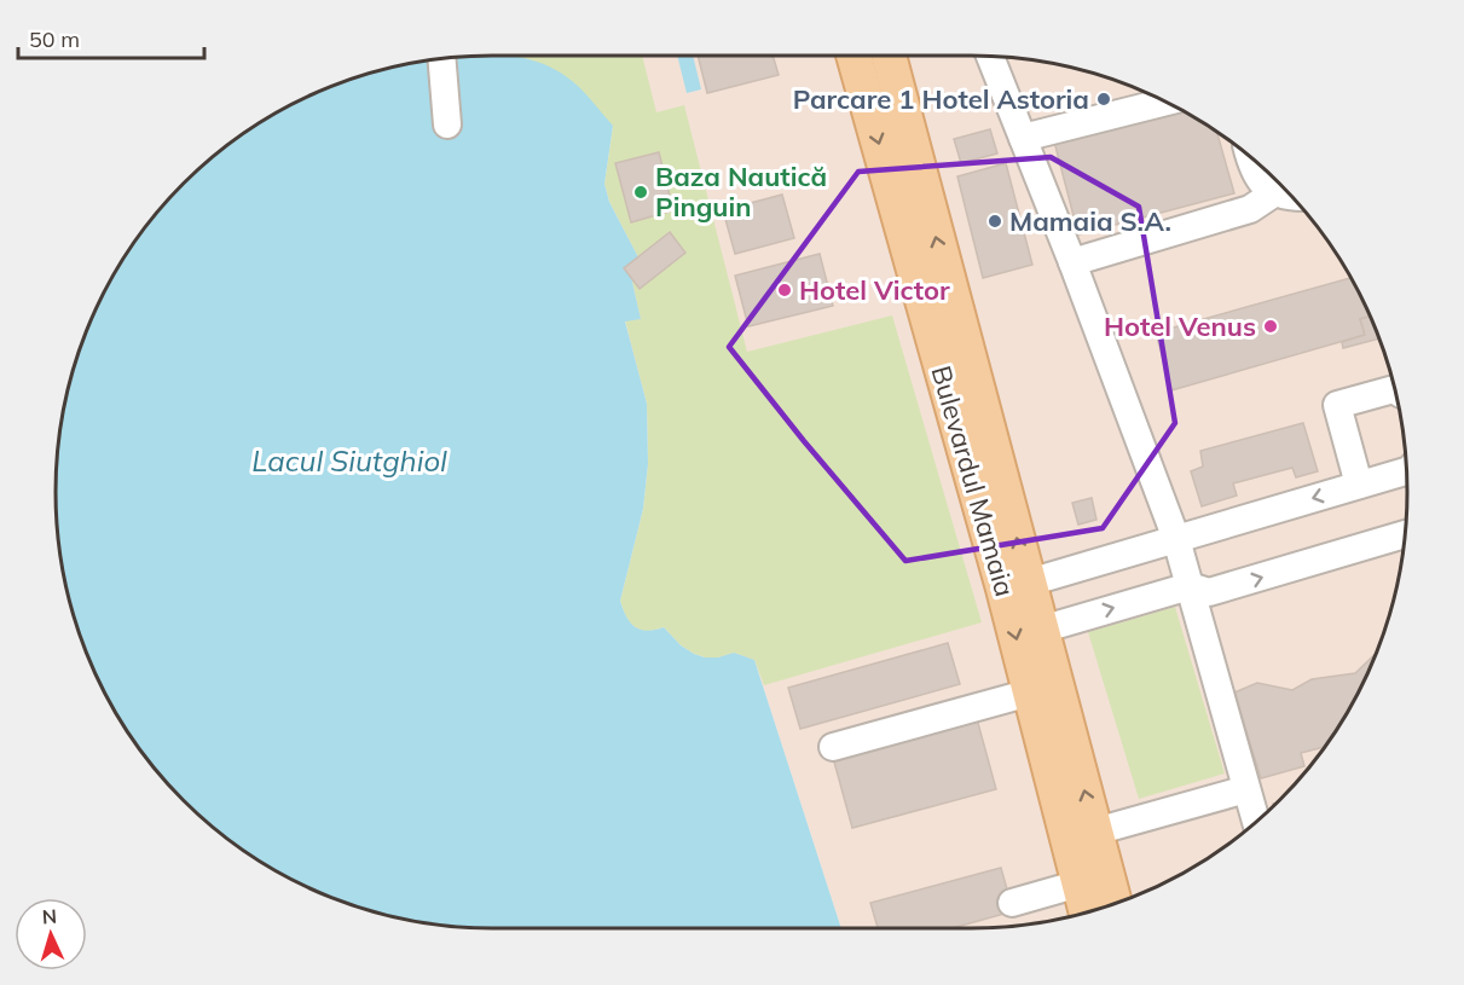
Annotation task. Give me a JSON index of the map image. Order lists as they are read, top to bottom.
{
  "streets": {
    "main road": ["Bulevardul Mamaia"]
  },
  "water": ["Lacul Siutghiol"],
  "places": [
    "Parcare 1 Hotel Astoria",
    "Baza Nautică Pinguin",
    "Mamaia S.A.",
    "Hotel Victor",
    "Hotel Venus"
  ],
  "scale_bar": "50 m",
  "north": "top"
}
